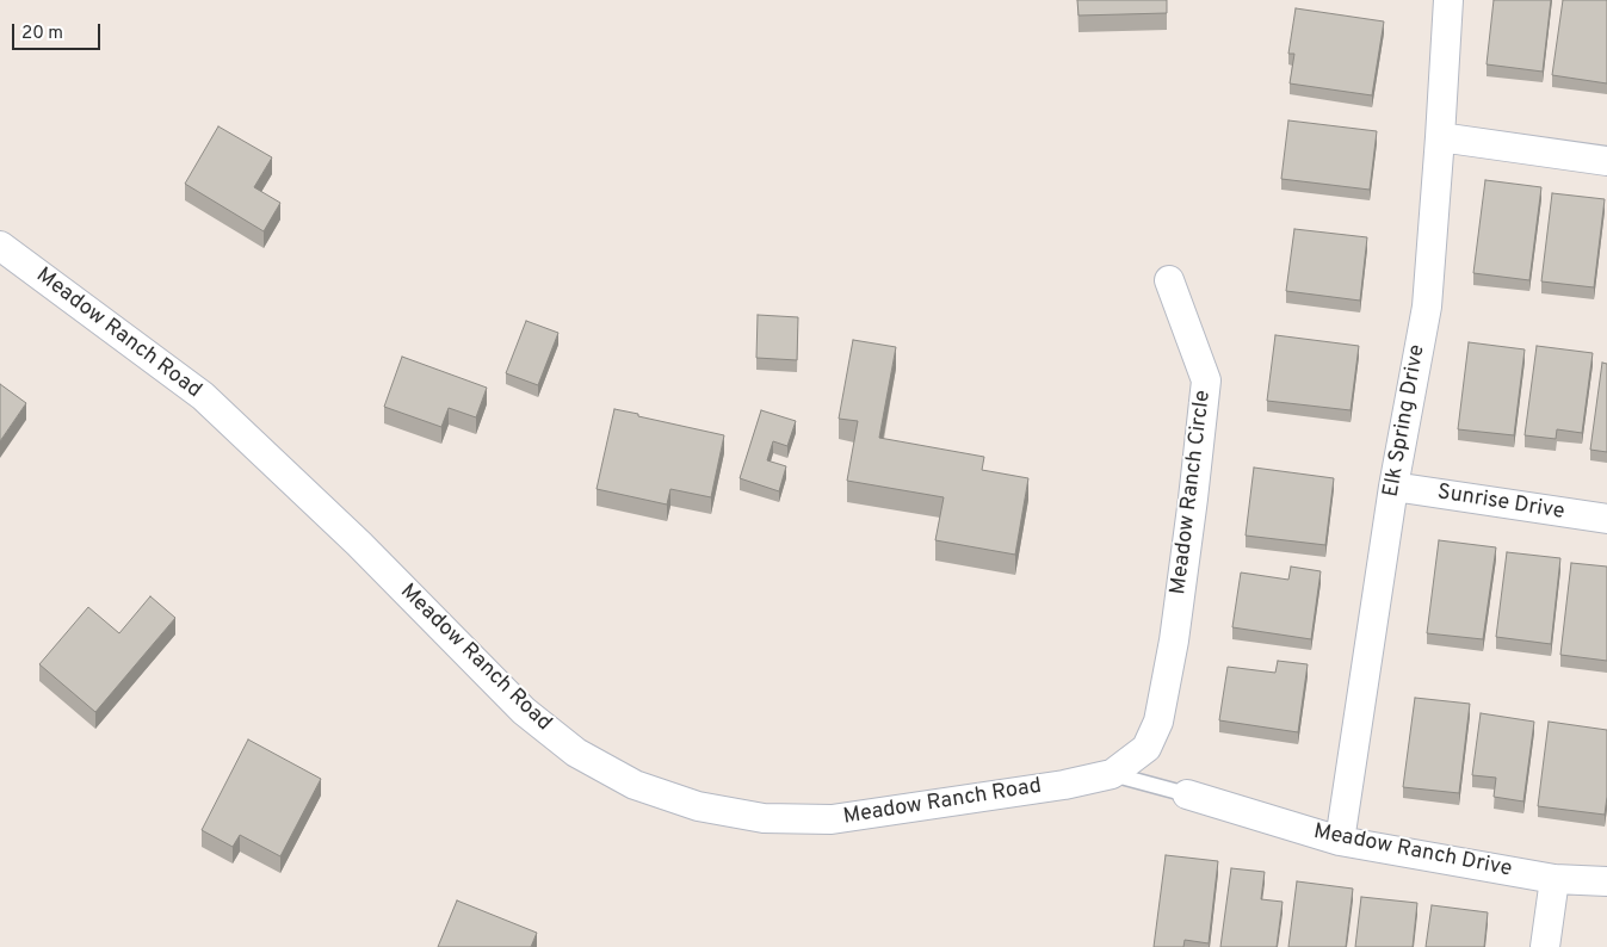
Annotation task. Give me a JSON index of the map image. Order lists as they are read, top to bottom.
{
  "streets": {
    "street": [
      "Meadow Ranch Road",
      "Elk Spring Drive",
      "Meadow Ranch Circle",
      "Sunrise Drive",
      "Meadow Ranch Drive"
    ]
  },
  "crossings": [
    ["Meadow Ranch Road", "Meadow Ranch Circle"],
    ["Elk Spring Drive", "Sunrise Drive"],
    ["Elk Spring Drive", "Meadow Ranch Drive"]
  ],
  "scale_bar": "20 m"
}
